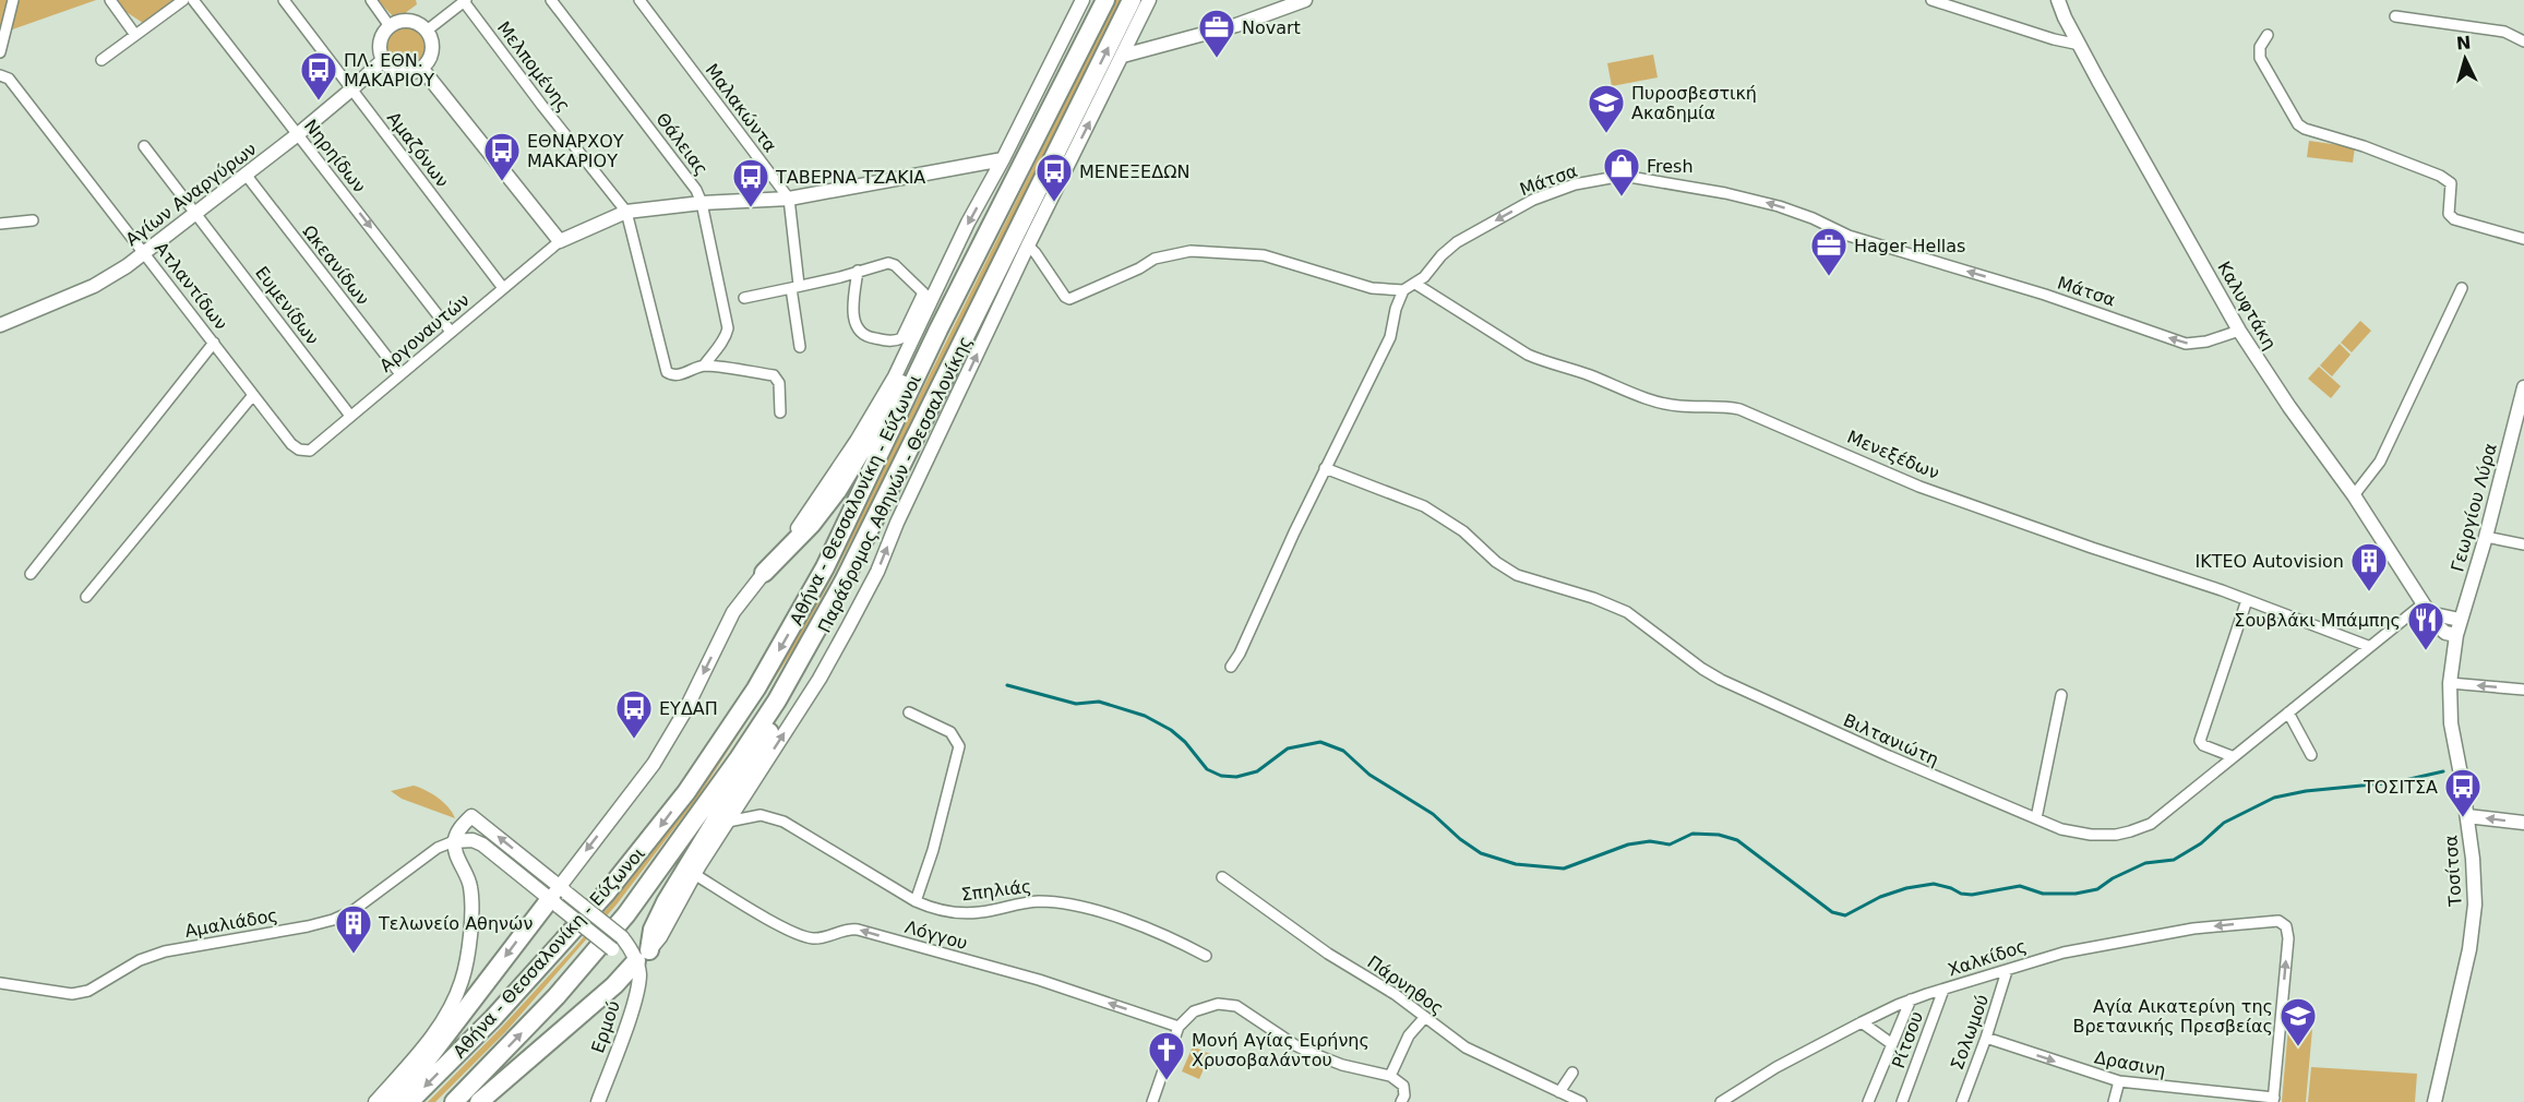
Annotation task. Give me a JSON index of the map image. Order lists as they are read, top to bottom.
{
  "streets": {
    "highway": ["Αθήνα - Θεσσαλονίκη - Εύζωνοι"],
    "main road": [
      "Αγίων Αναργύρων",
      "Καλυφτάκη",
      "Παράδρομος Αθηνών - Θεσσαλονίκης",
      "Γεωργίου Λύρα",
      "Τοσίτσα",
      "Ερμού"
    ],
    "street": [
      "Μελπομένης",
      "Μαλακώντα",
      "Θάλειας",
      "Αμαζόνων",
      "Νηρηίδων",
      "Μάτσα",
      "Ωκεανίδων",
      "Ατλαντίδων",
      "Ευμενίδων",
      "Αργοναυτών",
      "Μενεξέδων",
      "Βιλτανιώτη",
      "Σπηλιάς",
      "Αμαλιάδος",
      "Λόγγου",
      "Χαλκίδος",
      "Πάρνηθος",
      "Σολωμού",
      "Ρίτσου",
      "Δρασινη"
    ]
  },
  "crossings": [
    ["Μελπομένης", "Θάλειας"],
    ["Αμαζόνων", "Αγίων Αναργύρων"],
    ["Αμαζόνων", "Αργοναυτών"],
    ["Νηρηίδων", "Αγίων Αναργύρων"],
    ["Νηρηίδων", "Αργοναυτών"],
    ["Μάτσα", "Καλυφτάκη"],
    ["Μάτσα", "Μενεξέδων"],
    ["Αγίων Αναργύρων", "Ωκεανίδων"],
    ["Αγίων Αναργύρων", "Ατλαντίδων"],
    ["Αγίων Αναργύρων", "Ευμενίδων"],
    ["Ωκεανίδων", "Αργοναυτών"],
    ["Ατλαντίδων", "Αργοναυτών"],
    ["Ευμενίδων", "Αργοναυτών"],
    ["Καλυφτάκη", "Γεωργίου Λύρα"],
    ["Καλυφτάκη", "Βιλτανιώτη"],
    ["Καλυφτάκη", "Τοσίτσα"],
    ["Μενεξέδων", "Βιλτανιώτη"],
    ["Παράδρομος Αθηνών - Θεσσαλονίκης", "Σπηλιάς"],
    ["Παράδρομος Αθηνών - Θεσσαλονίκης", "Λόγγου"],
    ["Παράδρομος Αθηνών - Θεσσαλονίκης", "Ερμού"],
    ["Γεωργίου Λύρα", "Τοσίτσα"],
    ["Χαλκίδος", "Σολωμού"],
    ["Χαλκίδος", "Ρίτσου"],
    ["Χαλκίδος", "Δρασινη"],
    ["Σολωμού", "Δρασινη"]
  ],
  "one_way": [
    "Νηρηίδων",
    "Μάτσα",
    "Λόγγου",
    "Δρασινη"
  ],
  "places": {
    "office": ["Novart", "Hager Hellas"],
    "bus stop": [
      "ΠΛ. ΕΘΝ. ΜΑΚΑΡΙΟΥ",
      "ΕΘΝΑΡΧΟΥ ΜΑΚΑΡΙΟΥ",
      "ΜΕΝΕΞΕΔΩΝ",
      "ΤΑΒΕΡΝΑ ΤΖΑΚΙΑ",
      "ΕΥΔΑΠ",
      "ΤΟΣΙΤΣΑ"
    ],
    "school or university": ["Πυροσβεστική Ακαδημία", "Αγία Αικατερίνη της Βρετανικής Πρεσβείας"],
    "shop": ["Fresh"],
    "building": ["ΙΚΤΕΟ Autovision", "Τελωνείο Αθηνών"],
    "restaurant": ["Σουβλάκι Μπάμπης"],
    "church": ["Μονή Αγίας Ειρήνης Χρυσοβαλάντου"]
  },
  "north": "top"
}
